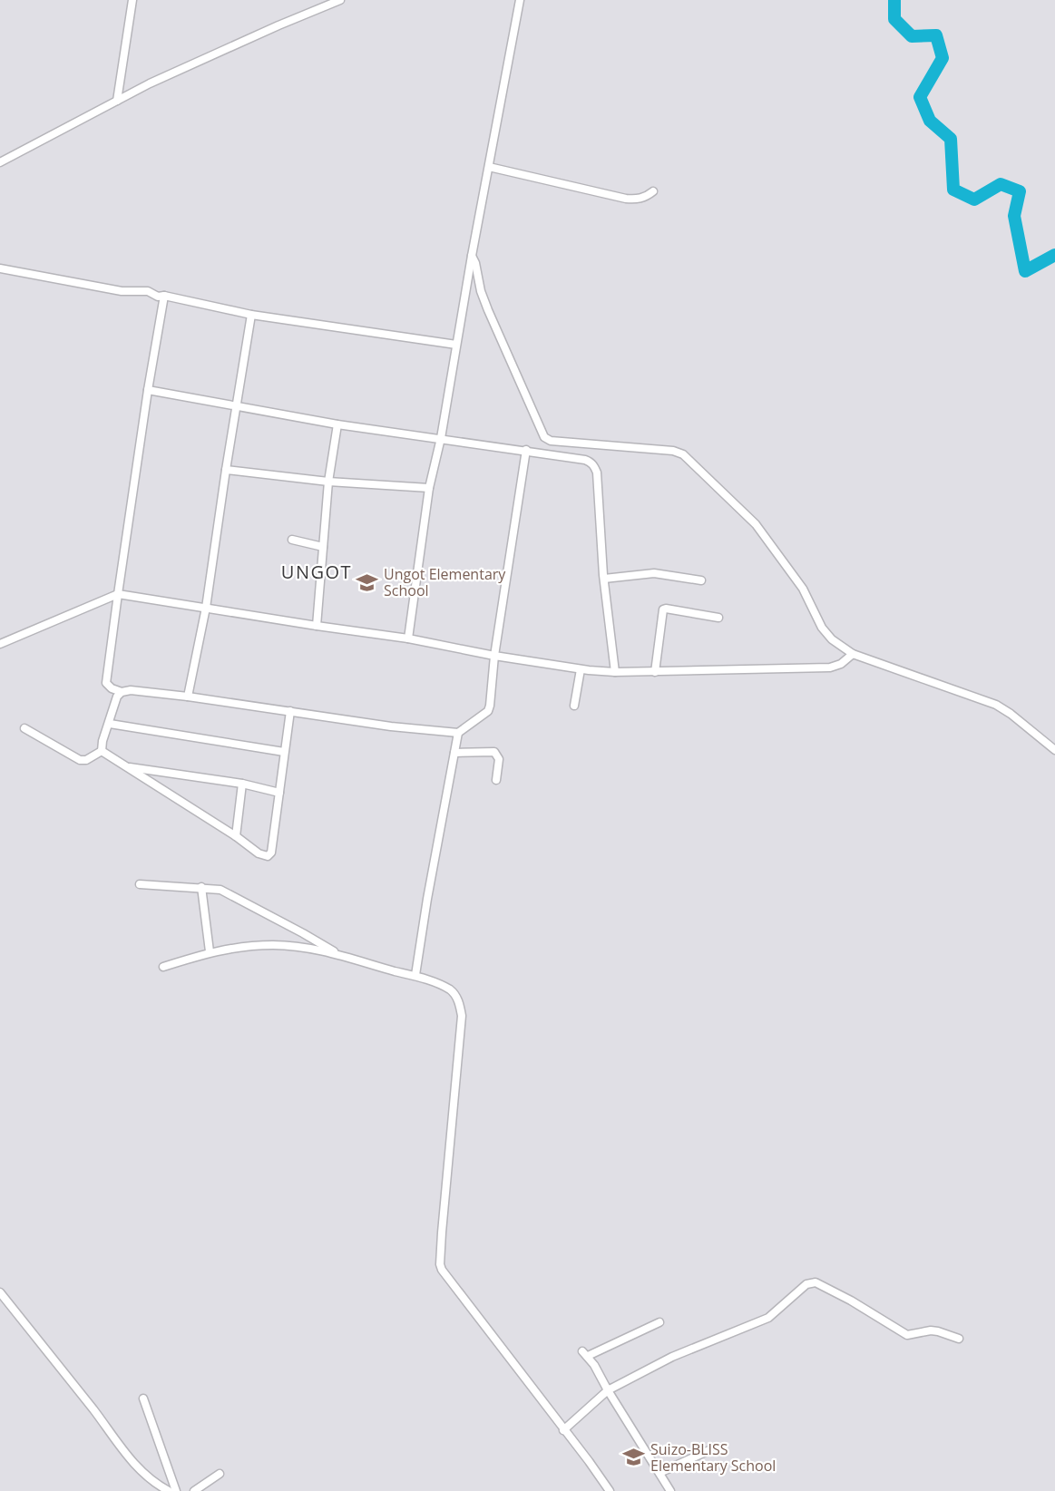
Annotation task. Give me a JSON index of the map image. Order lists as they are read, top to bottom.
{
  "districts": ["UNGOT"],
  "places": {
    "school or university": ["Ungot Elementary School", "Suizo-BLISS Elementary School"]
  }
}
